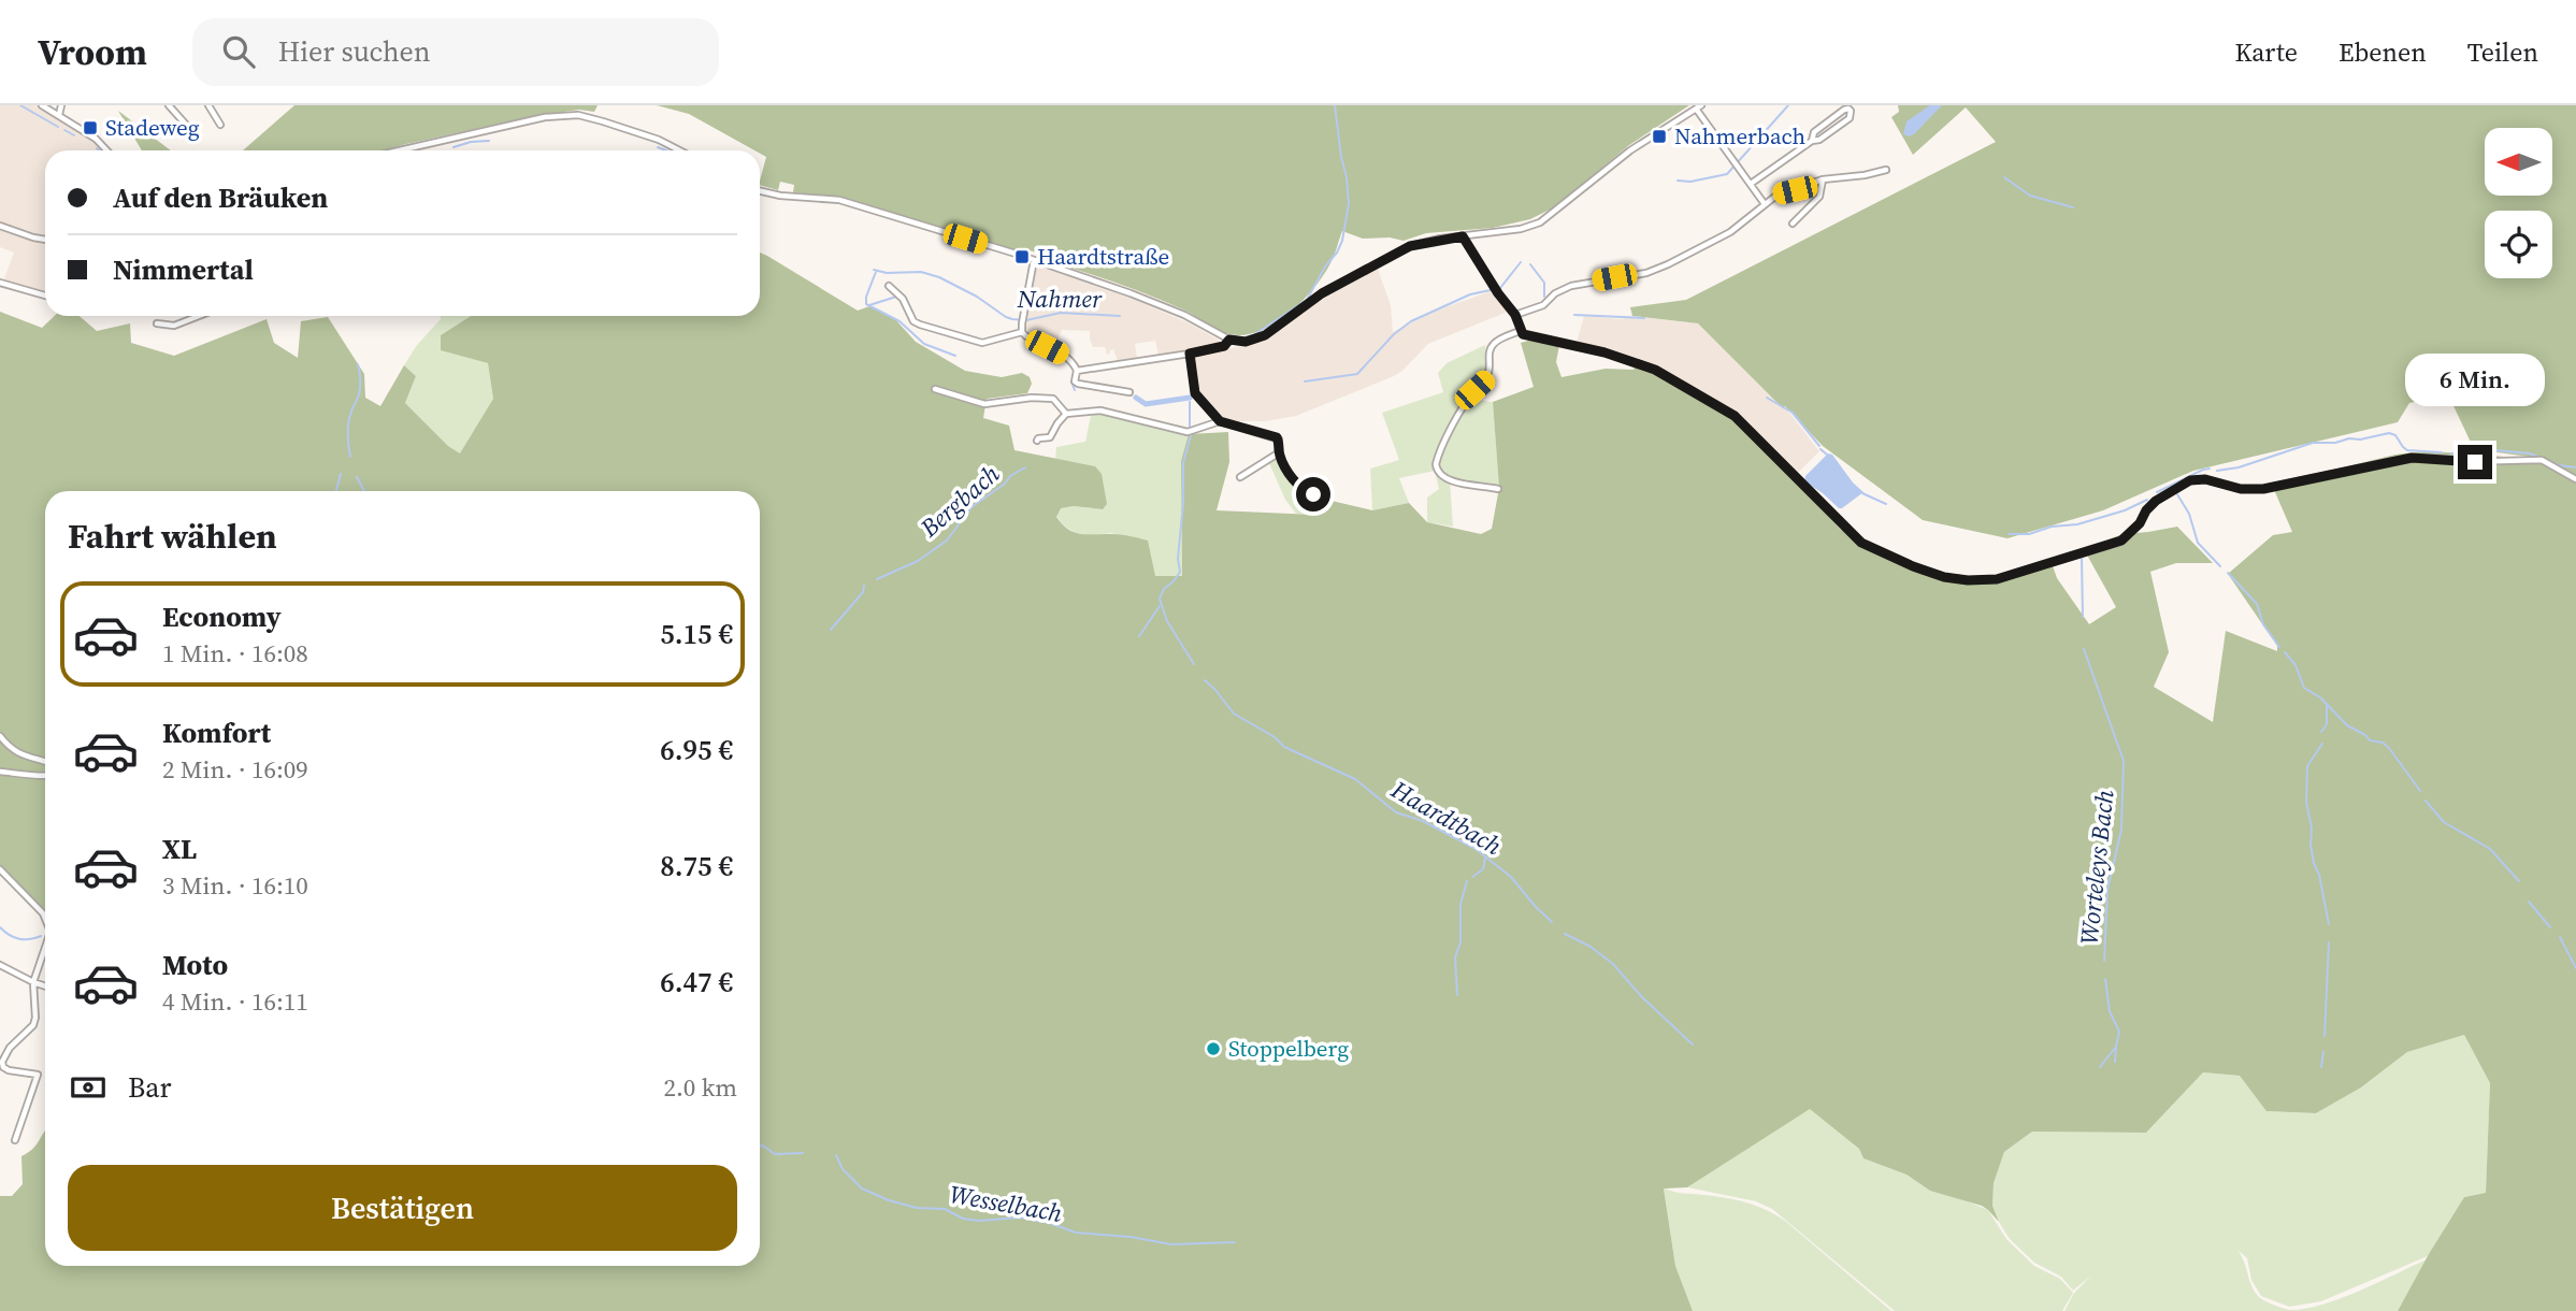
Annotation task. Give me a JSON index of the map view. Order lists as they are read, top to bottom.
{
  "water": [
    "Nahmer",
    "Bergbach",
    "Haardtbach",
    "Worteleys Bach",
    "Wesselbach"
  ],
  "places": {
    "transit": ["Stadeweg", "Nahmerbach", "Haardtstraße"],
    "other": ["Stoppelberg"]
  },
  "north": "left",
  "page": {
    "header": "Vroom",
    "search": "Hier suchen",
    "nav": ["Karte", "Ebenen", "Teilen"],
    "banner": ["Auf den Bräuken", "Nimmertal"],
    "bubble": "6 Min.",
    "heading": "Fahrt wählen",
    "list": [
      {
        "name": "Economy",
        "note": "1 Min. · 16:08",
        "value": "5.15 €"
      },
      {
        "name": "Komfort",
        "note": "2 Min. · 16:09",
        "value": "6.95 €"
      },
      {
        "name": "XL",
        "note": "3 Min. · 16:10",
        "value": "8.75 €"
      },
      {
        "name": "Moto",
        "note": "4 Min. · 16:11",
        "value": "6.47 €"
      }
    ],
    "pay": ["Bar", "2.0 km"],
    "buttons": "Bestätigen"
  }
}
